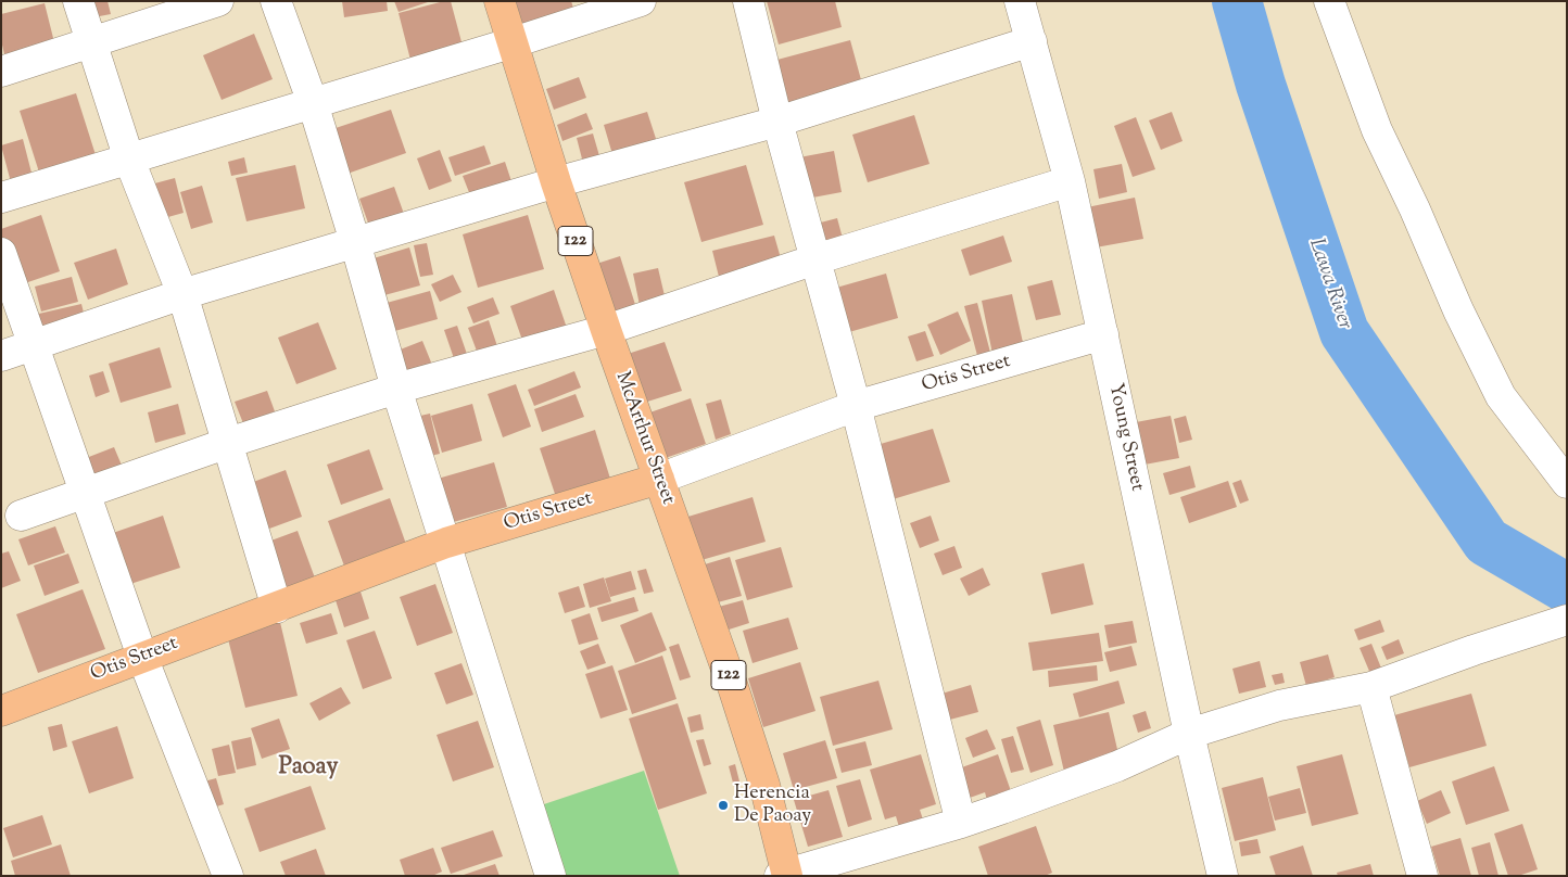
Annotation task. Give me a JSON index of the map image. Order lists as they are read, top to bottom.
{
  "streets": {
    "main road": ["122", "Otis Street", "McArthur Street"],
    "street": ["Young Street"]
  },
  "crossings": [
    ["Otis Street", "Young Street"],
    ["Otis Street", "McArthur Street"]
  ],
  "districts": ["Paoay"],
  "water": ["Lawa River"],
  "places": ["Herencia De Paoay"]
}
